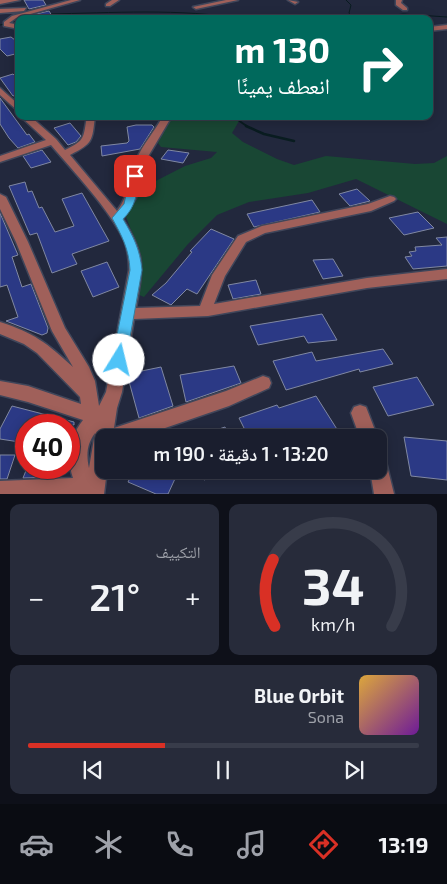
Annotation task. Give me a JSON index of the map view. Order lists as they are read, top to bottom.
{
  "page": {
    "turn": ["130 m", "انعطف يمينًا"],
    "limit": "40",
    "trip": "13:20 · 1 دقيقة · 190 m",
    "tile": "التكييف",
    "heat": ["−", "21°", "+"],
    "song": ["Blue Orbit", "Sona"],
    "tabs": "13:19",
    "gauge": ["34", "km/h"]
  }
}
